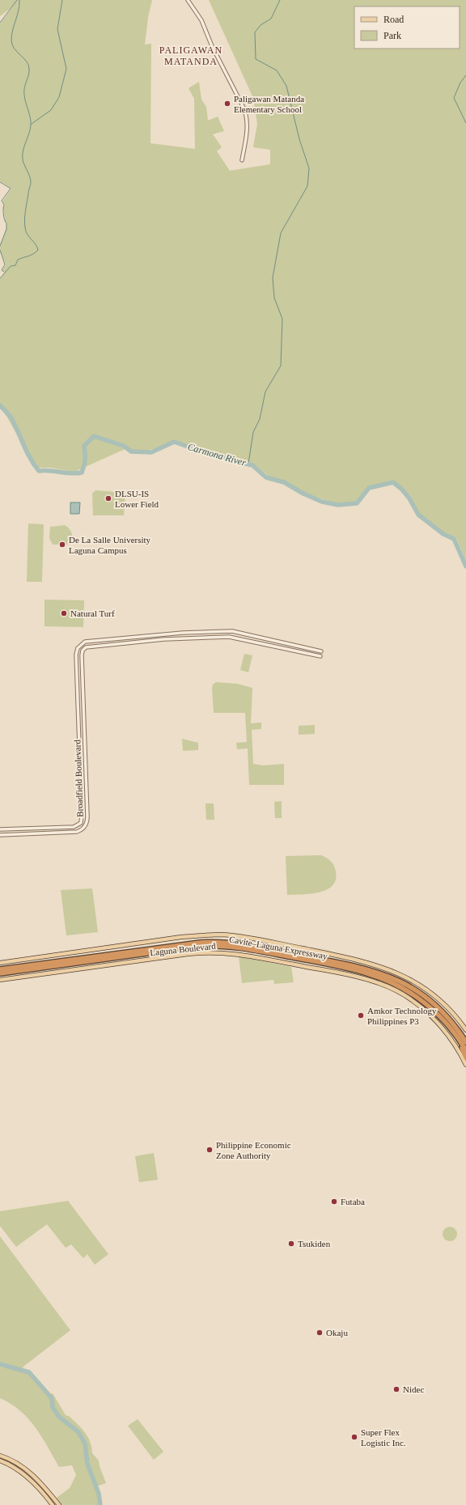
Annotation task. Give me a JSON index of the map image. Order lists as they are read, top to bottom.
{
  "streets": {
    "highway": ["Cavite–Laguna Expressway"],
    "main road": ["Laguna Boulevard"],
    "street": ["Broadfield Boulevard"]
  },
  "districts": ["PALIGAWAN MATANDA"],
  "water": ["Carmona River"],
  "places": [
    "Paligawan Matanda Elementary School",
    "DLSU-IS Lower Field",
    "De La Salle University Laguna Campus",
    "Natural Turf",
    "Amkor Technology Philippines P3",
    "Philippine Economic Zone Authority",
    "Futaba",
    "Tsukiden",
    "Okaju",
    "Nidec",
    "Super Flex Logistic Inc."
  ],
  "legend": ["Road", "Park"]
}
